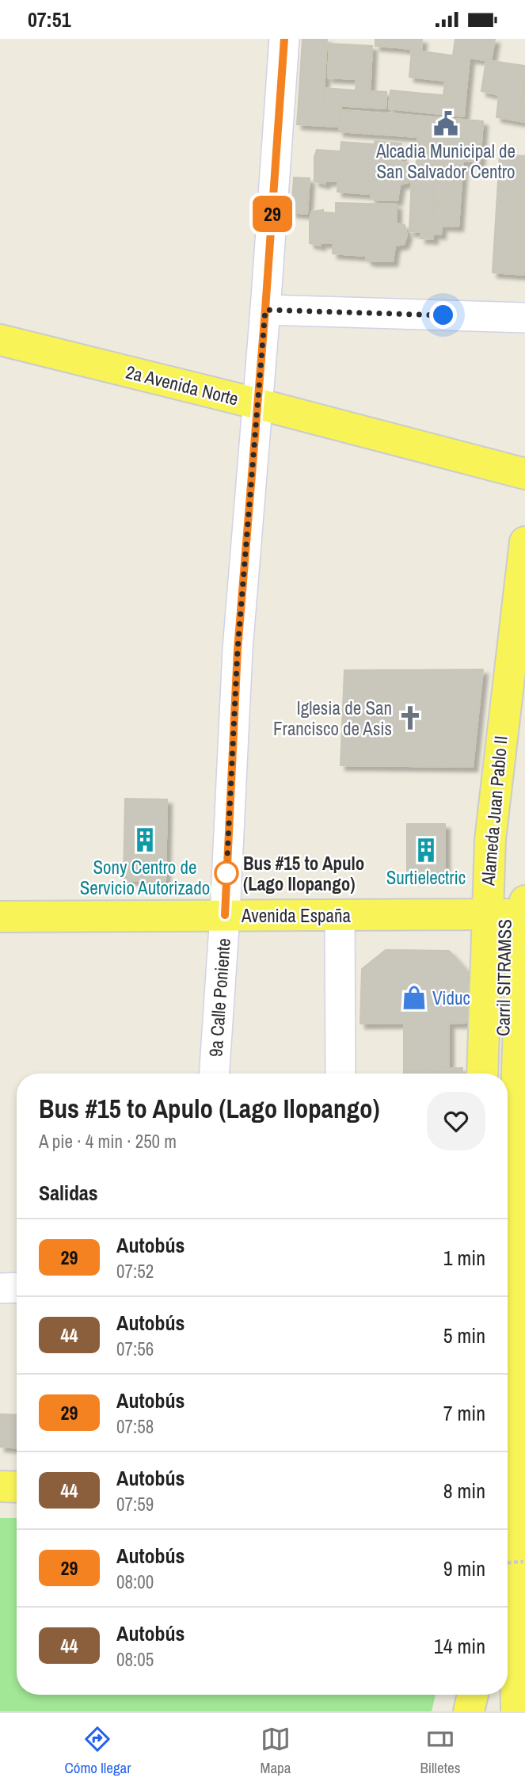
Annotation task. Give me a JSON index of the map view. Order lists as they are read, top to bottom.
{
  "streets": {
    "main road": [
      "2a Avenida Norte",
      "Alameda Juan Pablo II",
      "Avenida España",
      "Carril SITRAMSS"
    ],
    "street": ["9a Calle Poniente"]
  },
  "crossings": [
    ["2a Avenida Norte", "9a Calle Poniente"],
    ["Alameda Juan Pablo II", "Avenida España"],
    ["Alameda Juan Pablo II", "Carril SITRAMSS"],
    ["Avenida España", "Carril SITRAMSS"],
    ["Avenida España", "9a Calle Poniente"]
  ],
  "places": {
    "public building": ["Alcadia Municipal de San Salvador Centro"],
    "church": ["Iglesia de San Francisco de Asis"],
    "building": ["Sony Centro de Servicio Autorizado", "Surtielectric"],
    "other": ["Bus #15 to Apulo (Lago Ilopango)"],
    "shop": ["Viduc"]
  },
  "lines": ["bus line 29"],
  "page": {
    "status": "07:51",
    "on_map": "29",
    "heading": [
      ["Bus #15 to Apulo (Lago Ilopango)", "A pie · 4 min · 250 m"],
      "Salidas"
    ],
    "list": [
      {
        "mark": "29",
        "name": "Autobús",
        "note": "07:52",
        "value": "1 min"
      },
      {
        "mark": "44",
        "name": "Autobús",
        "note": "07:56",
        "value": "5 min"
      },
      {
        "mark": "29",
        "name": "Autobús",
        "note": "07:58",
        "value": "7 min"
      },
      {
        "mark": "44",
        "name": "Autobús",
        "note": "07:59",
        "value": "8 min"
      },
      {
        "mark": "29",
        "name": "Autobús",
        "note": "08:00",
        "value": "9 min"
      },
      {
        "mark": "44",
        "name": "Autobús",
        "note": "08:05",
        "value": "14 min"
      }
    ],
    "tabs": ["Cómo llegar", "Mapa", "Billetes"]
  }
}
